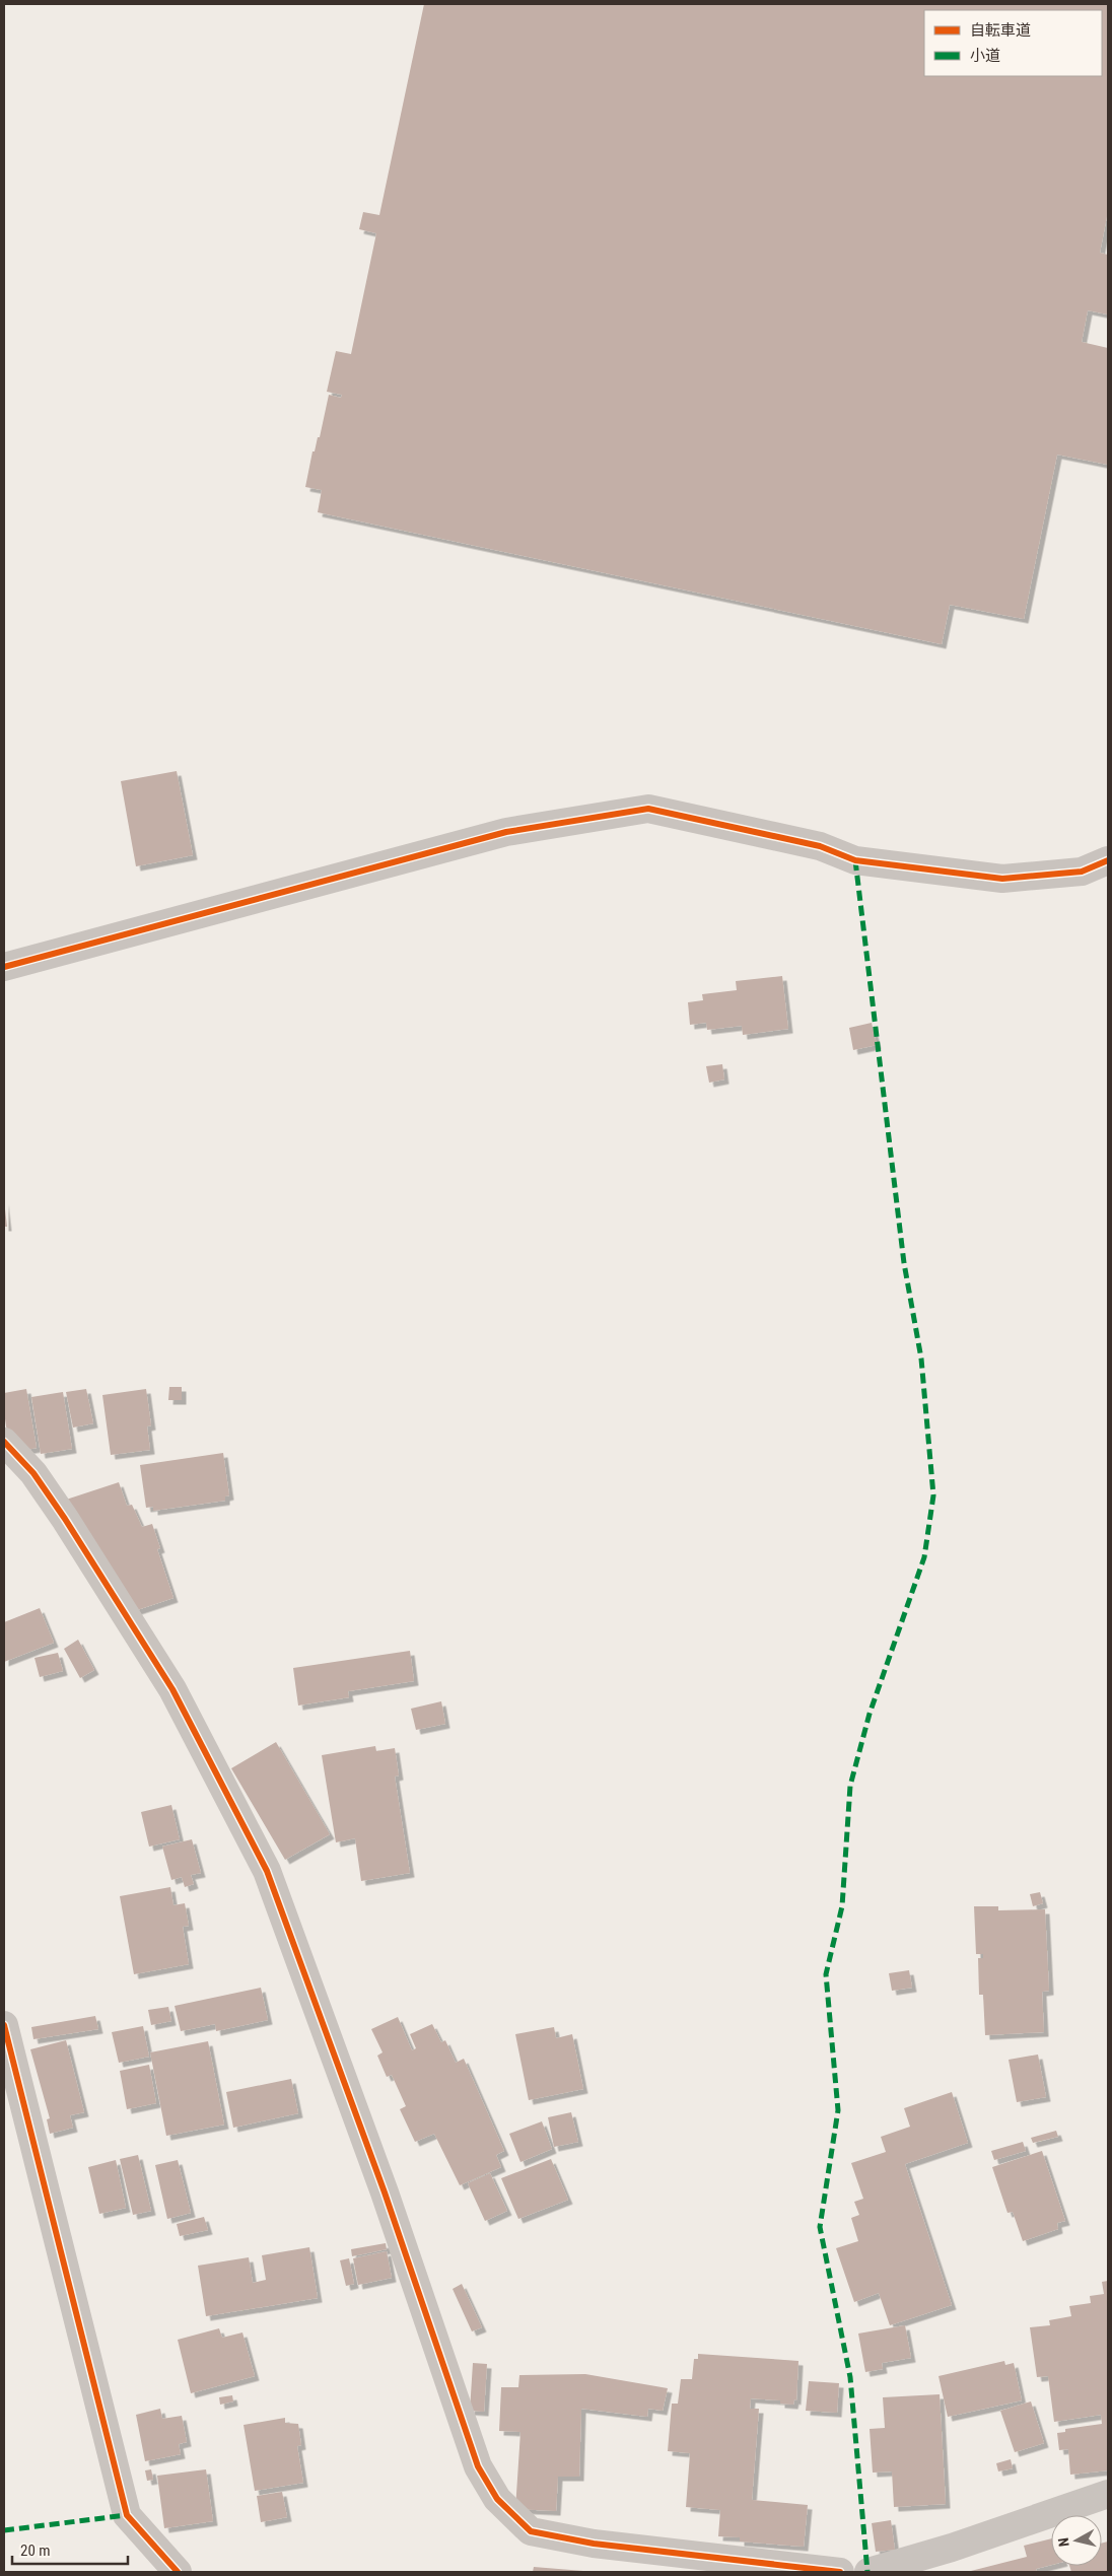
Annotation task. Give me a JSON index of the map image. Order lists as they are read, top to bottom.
{
  "legend": ["自転車道", "小道"],
  "scale_bar": "20 m",
  "north": "left"
}
